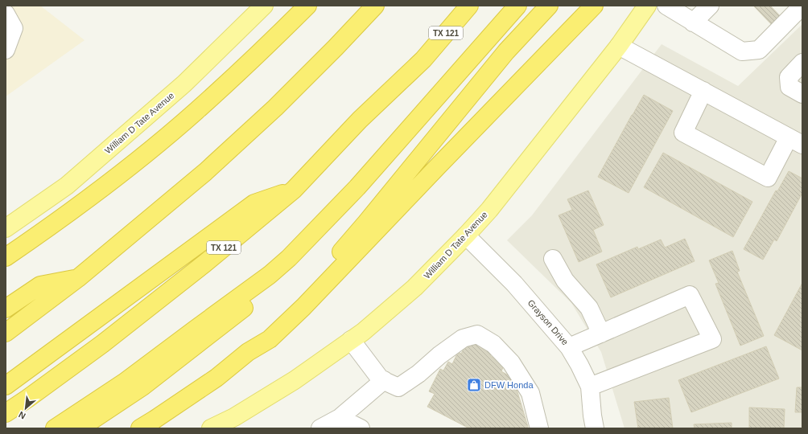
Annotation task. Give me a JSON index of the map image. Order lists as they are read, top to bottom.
{
  "streets": {
    "highway": ["TX 121"],
    "main road": ["William D Tate Avenue"],
    "street": ["Grayson Drive"]
  },
  "crossings": [
    ["William D Tate Avenue", "Grayson Drive"]
  ],
  "places": {
    "shop": ["DFW Honda"]
  },
  "north": "bottom left"
}
